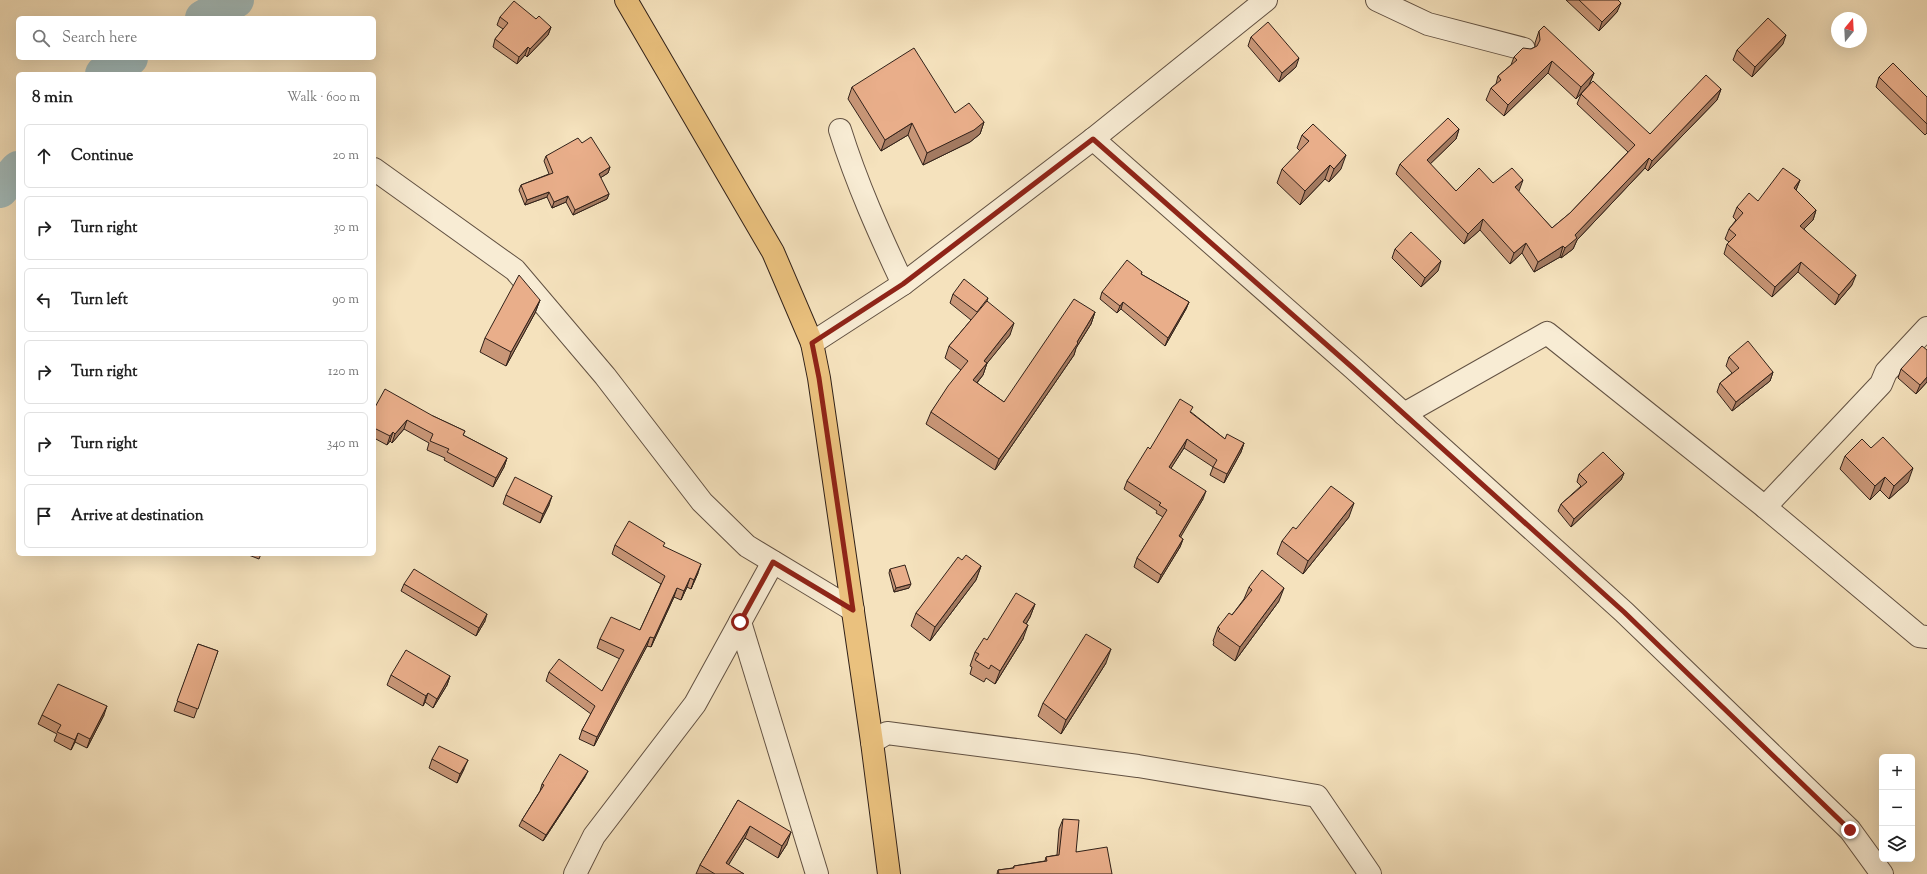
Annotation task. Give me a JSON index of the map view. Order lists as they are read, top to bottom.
{
  "north": "top",
  "page": {
    "search": "Search here",
    "heading": ["8 min", "Walk · 600 m"],
    "list": [
      ["Continue", "20 m"],
      ["Turn right", "30 m"],
      ["Turn left", "90 m"],
      ["Turn right", "120 m"],
      ["Turn right", "340 m"],
      "Arrive at destination"
    ],
    "map_buttons": ["+", "−"]
  }
}
